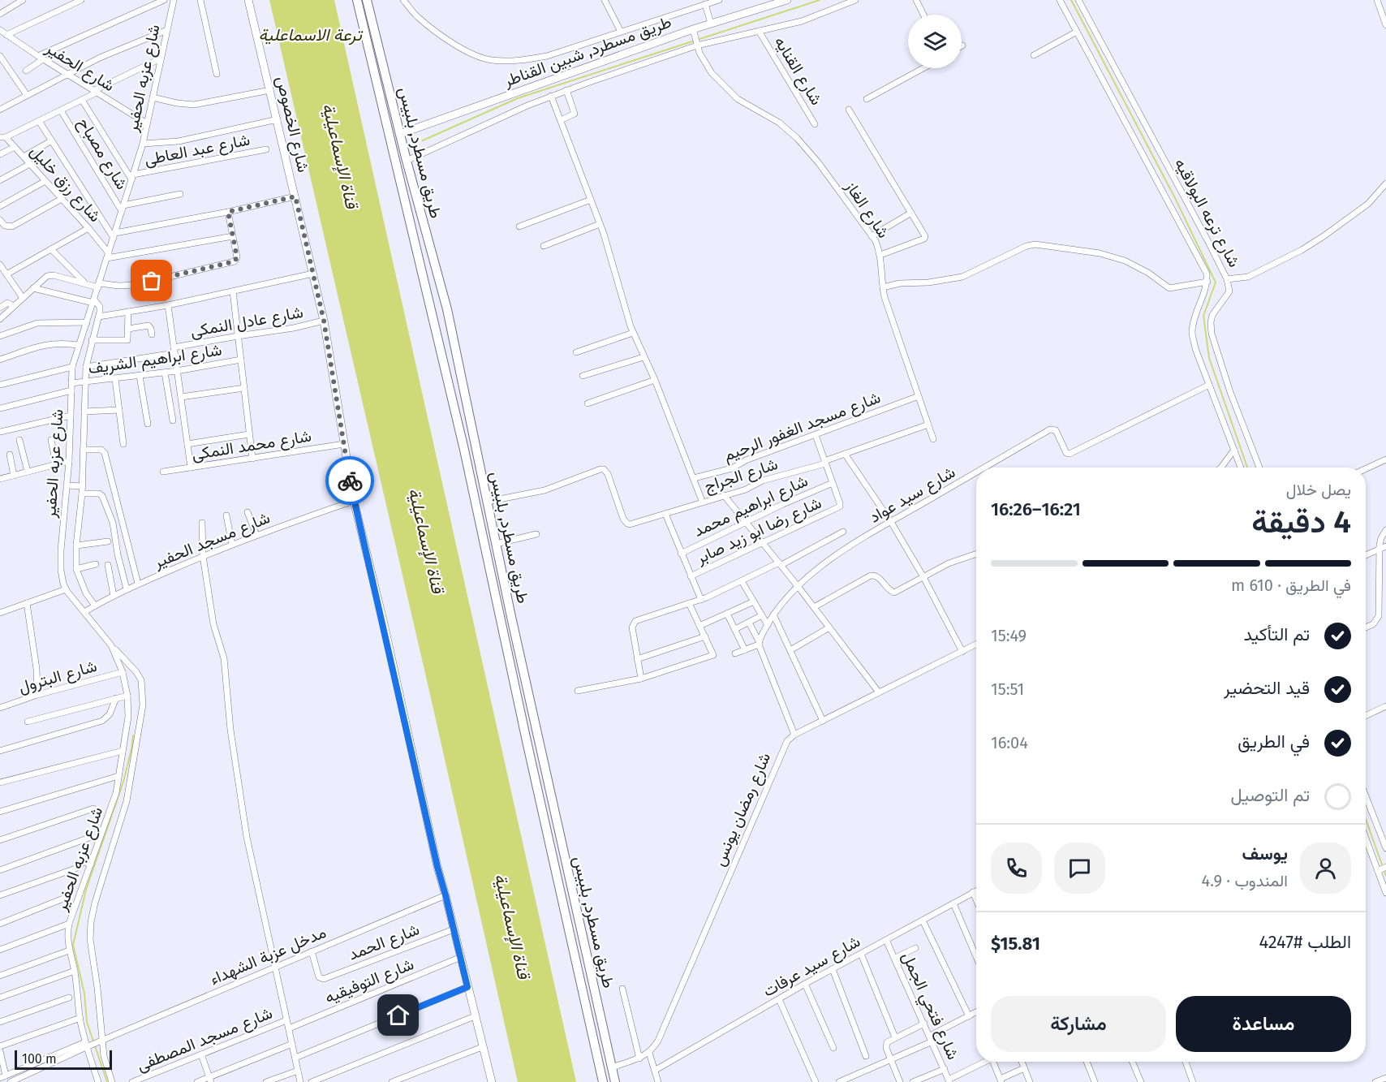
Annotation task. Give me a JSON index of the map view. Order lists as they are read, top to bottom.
{
  "streets": {
    "main road": ["طريق مسطرد, شبين القناطر", "شارع الخصوص", "طريق مسطرد, بلبيس"],
    "street": [
      "شارع الحفير",
      "شارع القنايه",
      "شارع عزبه الحفير",
      "شارع عبد العاطى",
      "شارع مصباح",
      "شارع رزق خليل",
      "شارع الغاز",
      "شارع ترعه البولاقيه",
      "شارع عادل النمكى",
      "شارع ابراهيم الشريف",
      "شارع مسجد الغفور الرحيم",
      "شارع محمد النمكى",
      "شارع الجراج",
      "شارع سيد عواد",
      "شارع ابراهيم محمد",
      "شارع رضا ابو زيد صابر",
      "شارع مسجد الحفير",
      "شارع البترول",
      "شارع رمضان يونس",
      "شارع الحمد",
      "مدخل عزبة الشهداء",
      "شارع سيد عرفات",
      "شارع التوفيقيه",
      "شارع فتحي الجمل",
      "شارع مسجد المصطفى"
    ]
  },
  "crossings": [
    ["طريق مسطرد, شبين القناطر", "طريق مسطرد, بلبيس"],
    ["طريق مسطرد, شبين القناطر", "شارع الغاز"],
    ["شارع الحفير", "شارع عزبه الحفير"],
    ["شارع عزبه الحفير", "شارع عبد العاطى"],
    ["شارع عزبه الحفير", "شارع مصباح"],
    ["شارع عزبه الحفير", "شارع رزق خليل"],
    ["شارع عزبه الحفير", "شارع عادل النمكى"],
    ["شارع عزبه الحفير", "شارع ابراهيم الشريف"],
    ["شارع عزبه الحفير", "شارع مسجد الحفير"],
    ["شارع عزبه الحفير", "شارع البترول"],
    ["شارع عزبه الحفير", "مدخل عزبة الشهداء"],
    ["شارع الخصوص", "شارع عادل النمكى"],
    ["شارع الخصوص", "شارع محمد النمكى"],
    ["شارع الخصوص", "شارع مسجد الحفير"],
    ["شارع الخصوص", "شارع الحمد"],
    ["شارع الخصوص", "مدخل عزبة الشهداء"],
    ["شارع الخصوص", "شارع التوفيقيه"],
    ["طريق مسطرد, بلبيس", "شارع الجراج"],
    ["طريق مسطرد, بلبيس", "شارع رمضان يونس"],
    ["شارع الغاز", "شارع مسجد الغفور الرحيم"],
    ["شارع الغاز", "شارع الجراج"],
    ["شارع ترعه البولاقيه", "شارع سيد عواد"],
    ["شارع ابراهيم محمد", "شارع رضا ابو زيد صابر"],
    ["شارع الحمد", "مدخل عزبة الشهداء"],
    ["شارع سيد عرفات", "شارع فتحي الجمل"]
  ],
  "water": ["ترعة الاسماعلية", "قناة الإسماعيلية"],
  "scale_bar": "100 m",
  "page": {
    "heading": ["4 دقيقة", "يصل خلال", "16:21–16:26"],
    "panel": [
      "يوسف",
      "المندوب · 4.9",
      "الطلب #4247",
      "$15.81"
    ],
    "bar": "في الطريق · 610 m",
    "list": [
      ["تم التأكيد", "15:49"],
      ["قيد التحضير", "15:51"],
      ["في الطريق", "16:04"],
      "تم التوصيل"
    ],
    "buttons": ["مساعدة", "مشاركة"],
    "scale": "100 m"
  }
}
